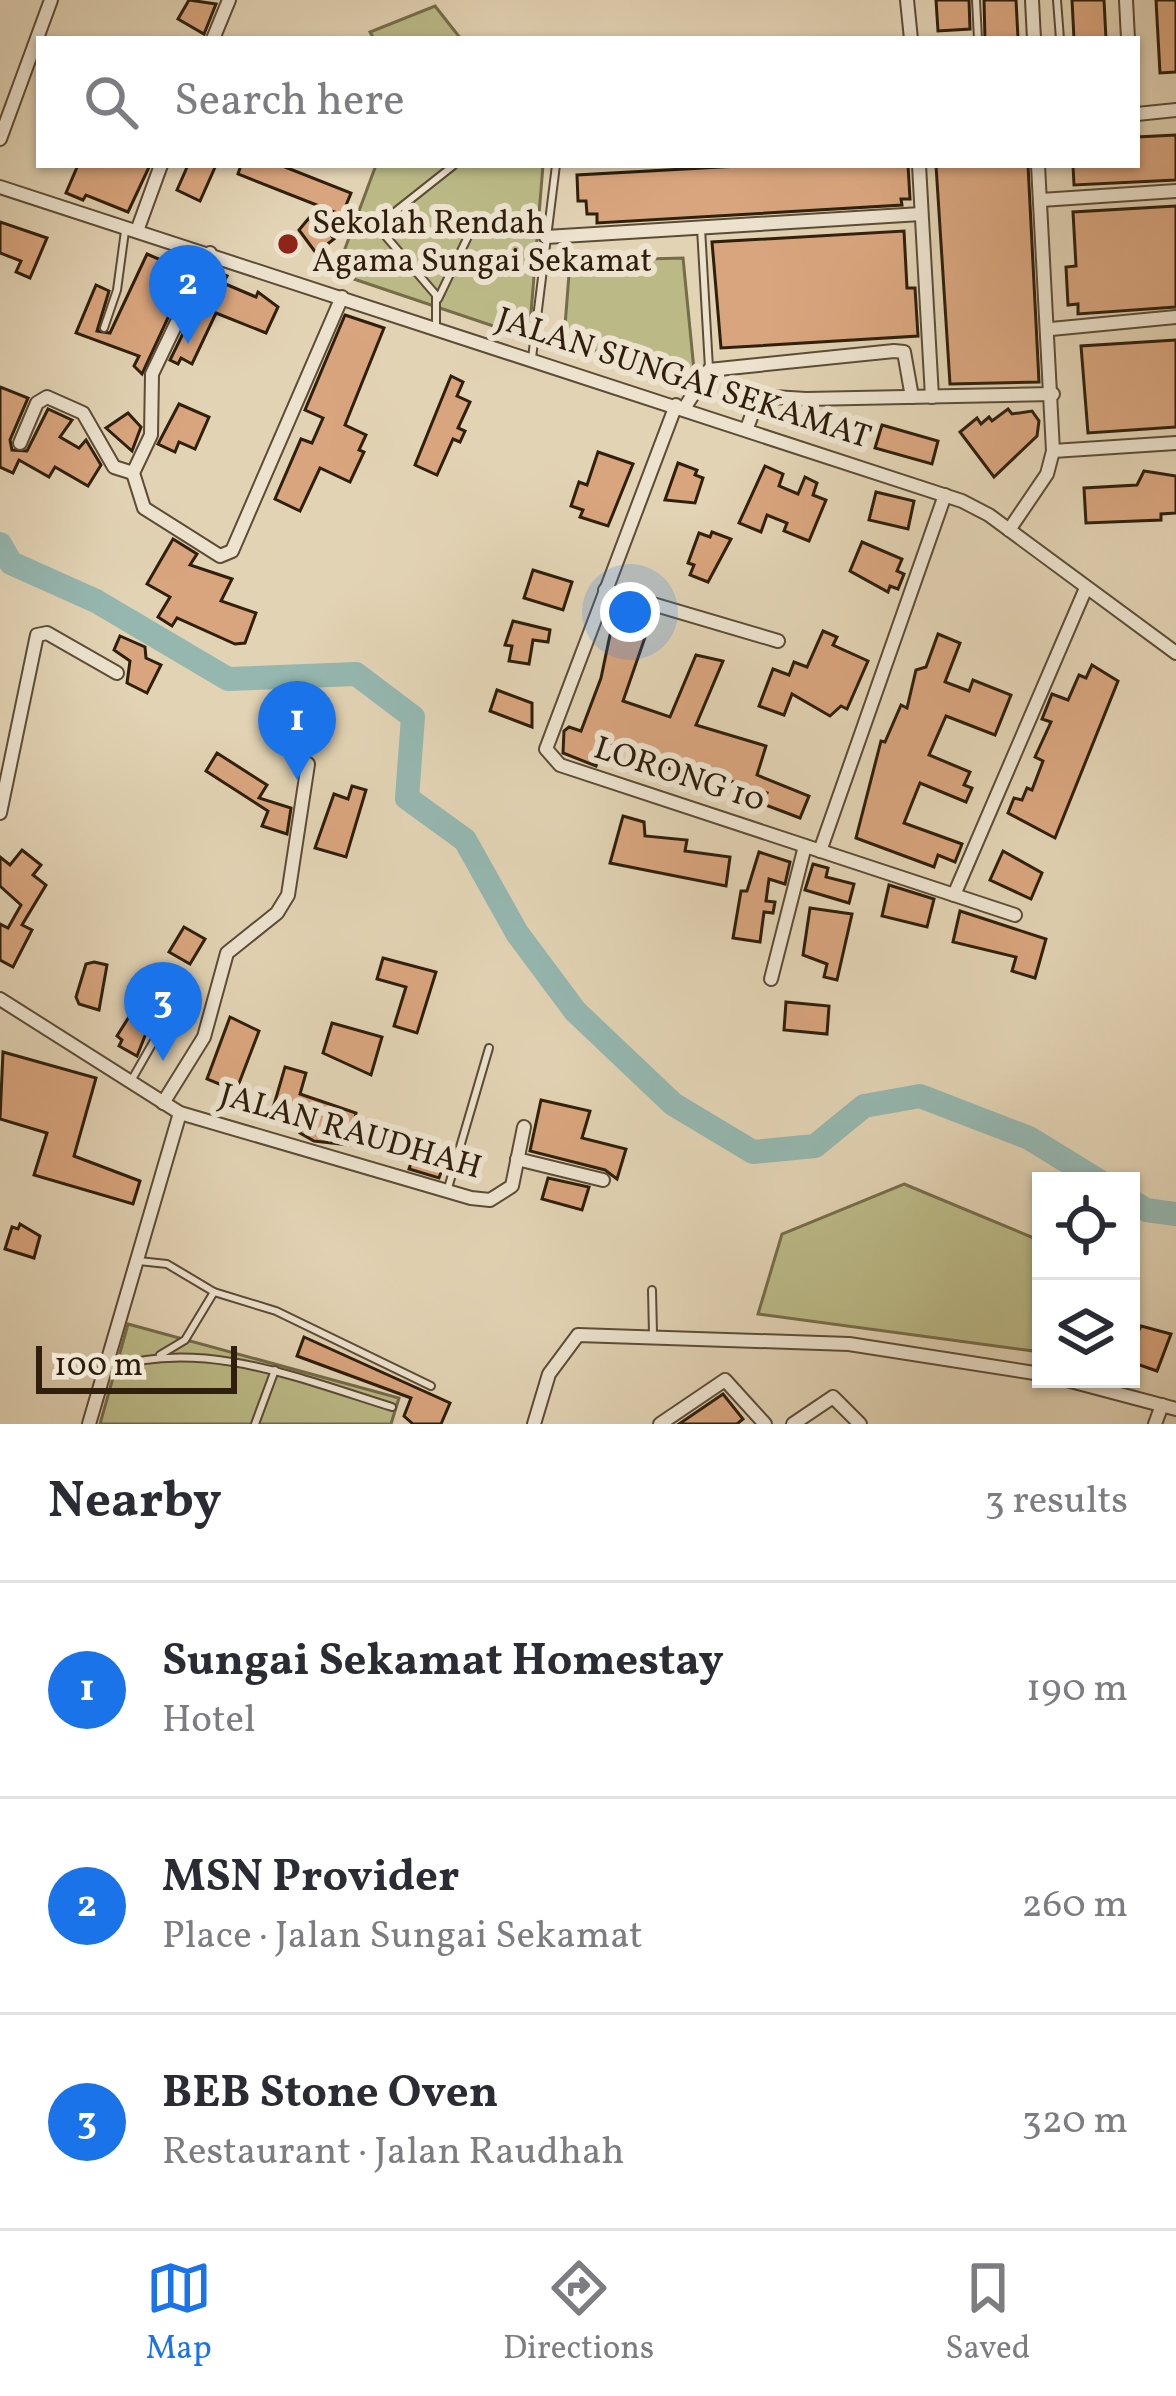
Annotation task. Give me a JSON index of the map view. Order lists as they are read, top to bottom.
{
  "streets": {
    "street": ["JALAN SUNGAI SEKAMAT", "LORONG 10", "JALAN RAUDHAH"]
  },
  "crossings": [
    ["JALAN SUNGAI SEKAMAT", "LORONG 10"]
  ],
  "places": ["Sekolah Rendah Agama Sungai Sekamat"],
  "scale_bar": "100 m",
  "page": {
    "search": "Search here",
    "pins": ["2", "1", "3"],
    "scale": "100 m",
    "heading": ["Nearby", "3 results"],
    "list": [
      {
        "mark": "1",
        "name": "Sungai Sekamat Homestay",
        "note": "Hotel",
        "value": "190 m"
      },
      {
        "mark": "2",
        "name": "MSN Provider",
        "note": "Place · Jalan Sungai Sekamat",
        "value": "260 m"
      },
      {
        "mark": "3",
        "name": "BEB Stone Oven",
        "note": "Restaurant · Jalan Raudhah",
        "value": "320 m"
      }
    ],
    "nav": ["Map", "Directions", "Saved"]
  }
}
